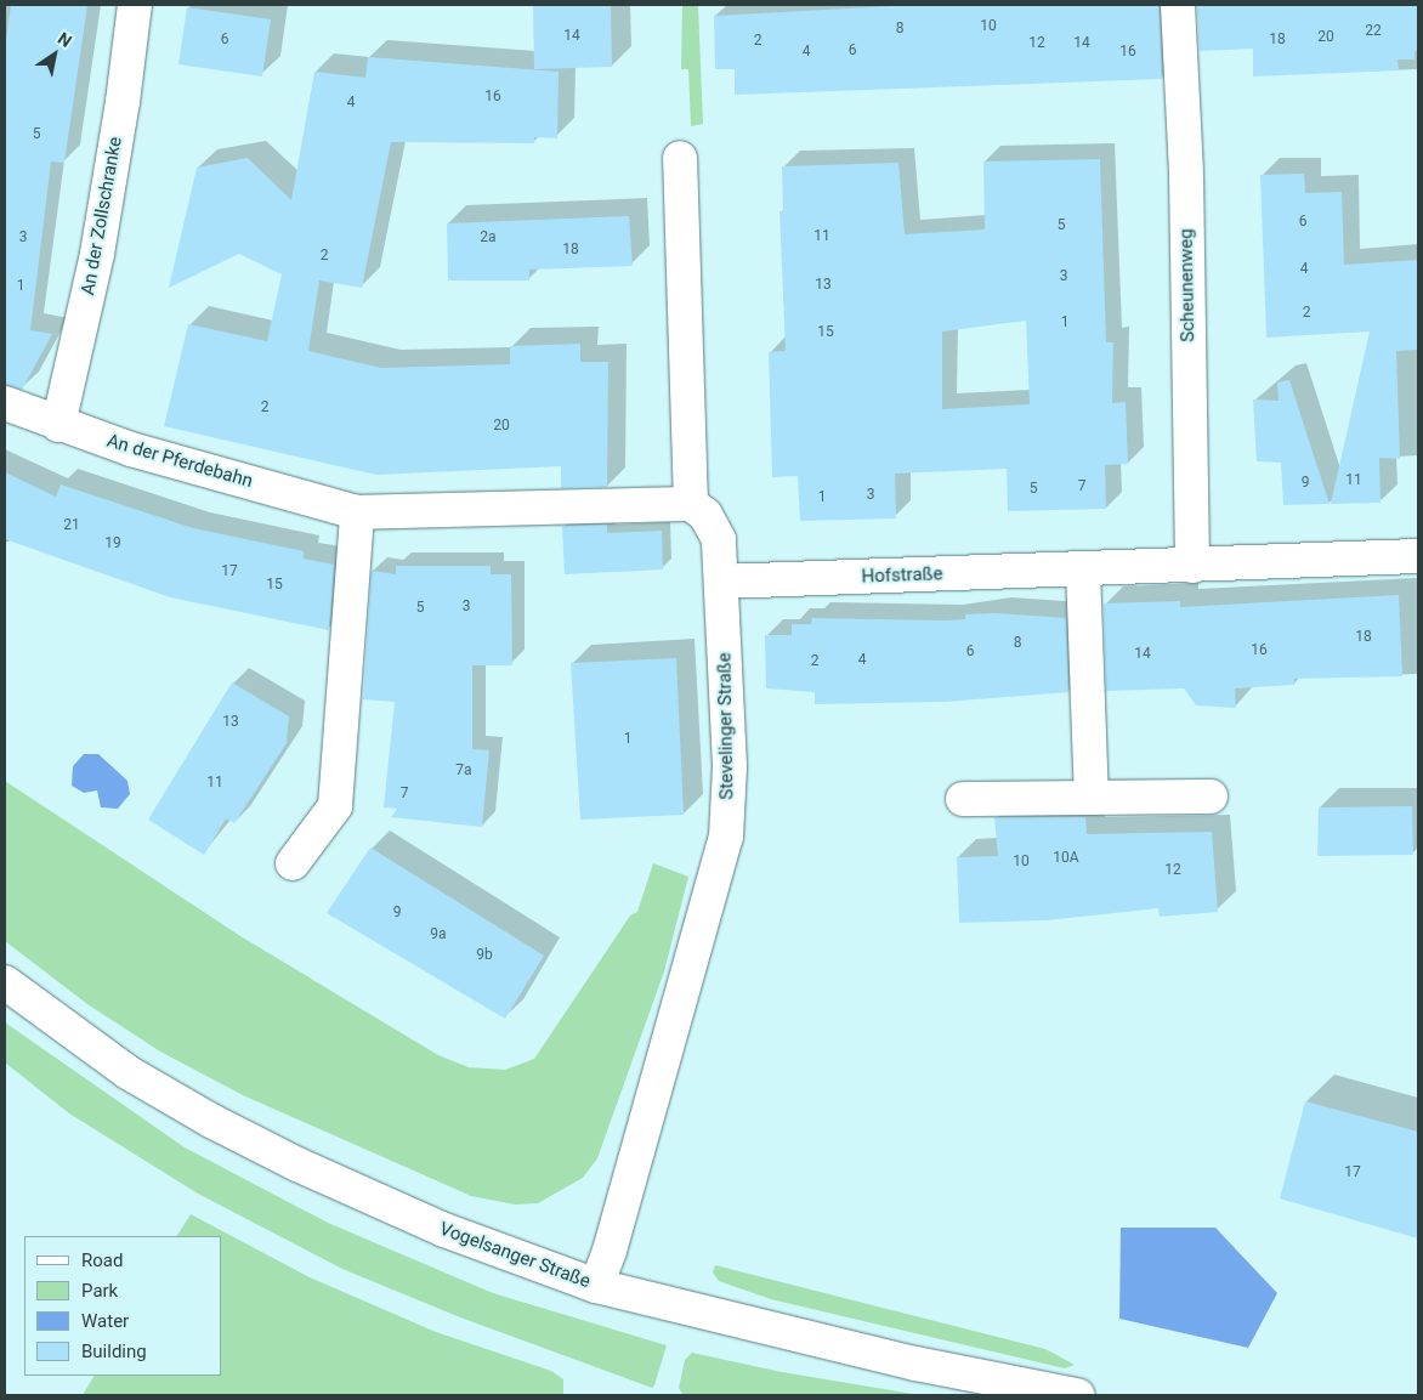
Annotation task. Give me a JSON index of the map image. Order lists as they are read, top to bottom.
{
  "streets": {
    "street": [
      "An der Zollschranke",
      "Scheunenweg",
      "An der Pferdebahn",
      "Hofstraße",
      "Stevelinger Straße",
      "Vogelsanger Straße"
    ]
  },
  "crossings": [
    ["An der Zollschranke", "An der Pferdebahn"],
    ["Scheunenweg", "Hofstraße"],
    ["An der Pferdebahn", "Stevelinger Straße"],
    ["Hofstraße", "Stevelinger Straße"],
    ["Stevelinger Straße", "Vogelsanger Straße"]
  ],
  "house_numbers": [
    "10",
    "8",
    "22",
    "14",
    "20",
    "6",
    "18",
    "2",
    "12",
    "14",
    "6",
    "4",
    "16",
    "16",
    "4",
    "5",
    "6",
    "5",
    "11",
    "3",
    "2a",
    "18",
    "2",
    "4",
    "3",
    "13",
    "1",
    "2",
    "1",
    "15",
    "2",
    "20",
    "11",
    "9",
    "7",
    "5",
    "3",
    "1",
    "21",
    "19",
    "17",
    "15",
    "3",
    "5",
    "18",
    "8",
    "16",
    "6",
    "14",
    "4",
    "2",
    "13",
    "1",
    "7a",
    "11",
    "7",
    "10A",
    "10",
    "12",
    "9",
    "9a",
    "9b",
    "17"
  ],
  "legend": [
    "Road",
    "Park",
    "Water",
    "Building"
  ],
  "north": "top right"
}
